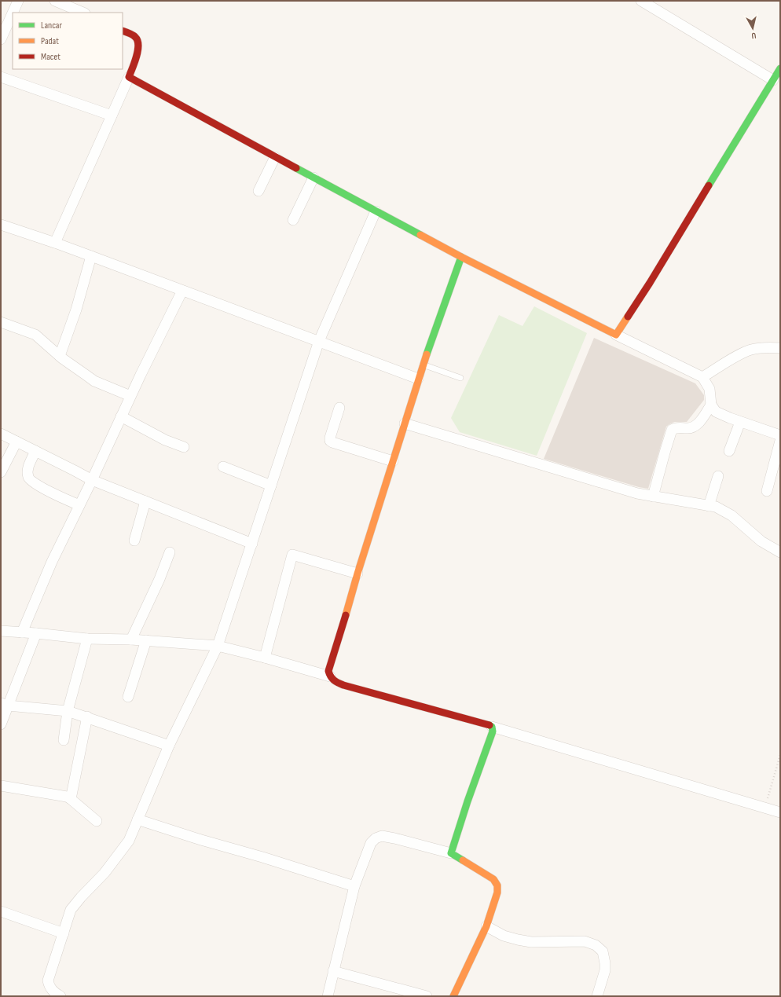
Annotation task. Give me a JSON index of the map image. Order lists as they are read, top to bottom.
{
  "legend": ["Lancar", "Padat", "Macet"],
  "north": "bottom"
}
